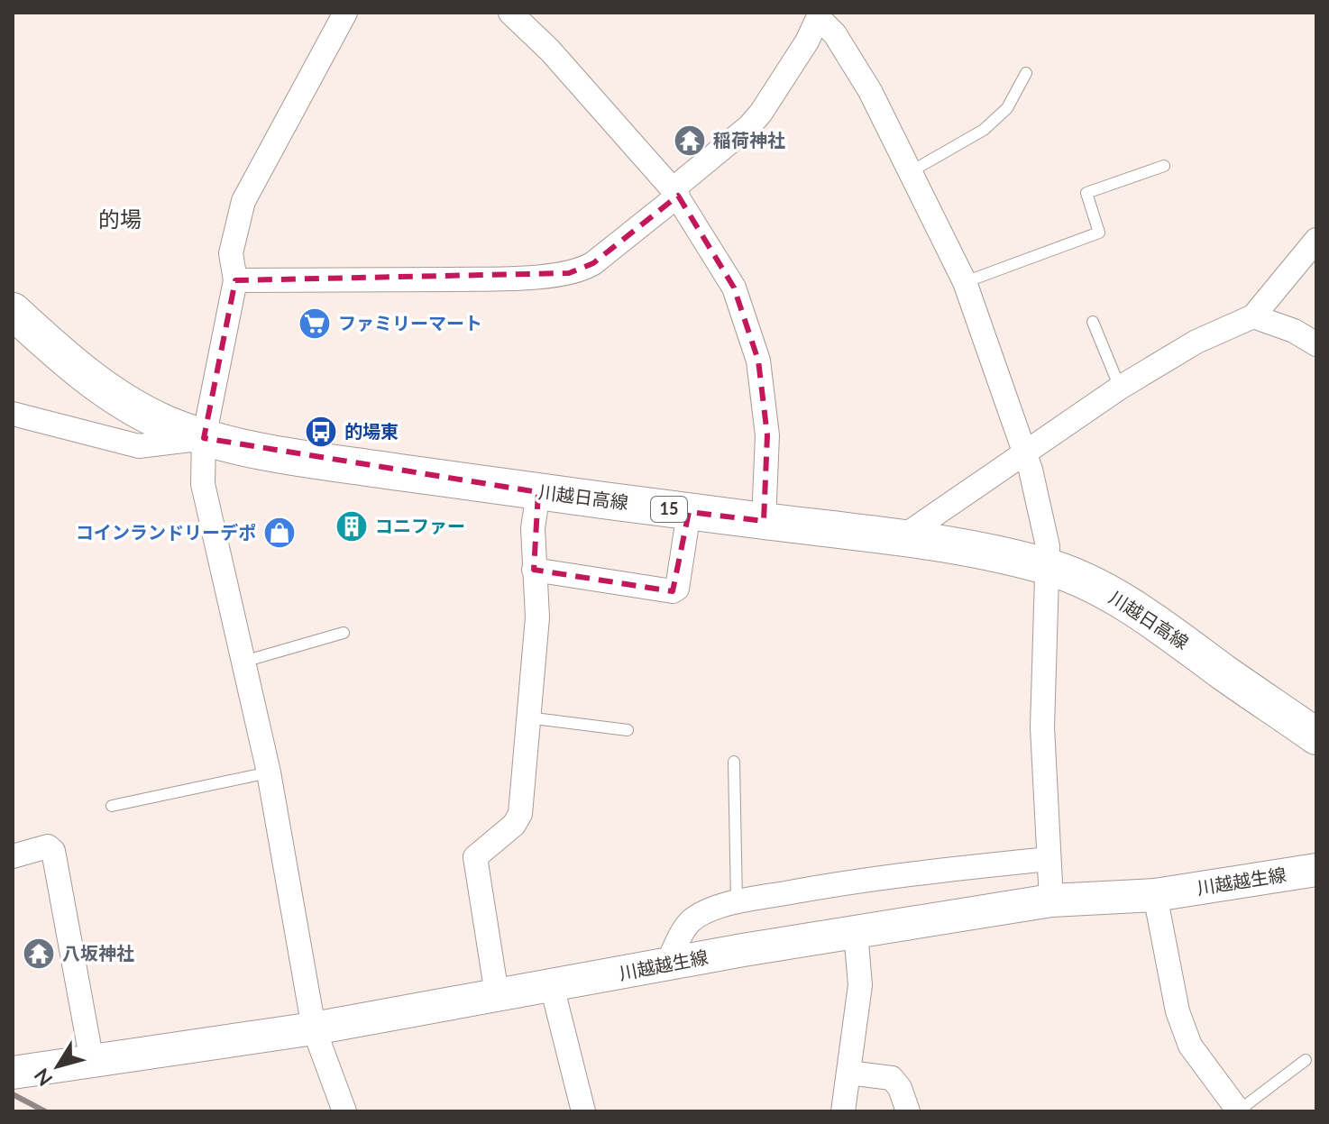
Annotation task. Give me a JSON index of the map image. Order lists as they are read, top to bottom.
{
  "streets": {
    "main road": ["川越日高線", "15", "川越越生線"]
  },
  "districts": ["的場"],
  "places": {
    "temple": ["稲荷神社", "八坂神社"],
    "supermarket": ["ファミリーマート"],
    "bus stop": ["的場東"],
    "building": ["コニファー"],
    "shop": ["コインランドリーデポ"]
  },
  "north": "bottom left"
}
